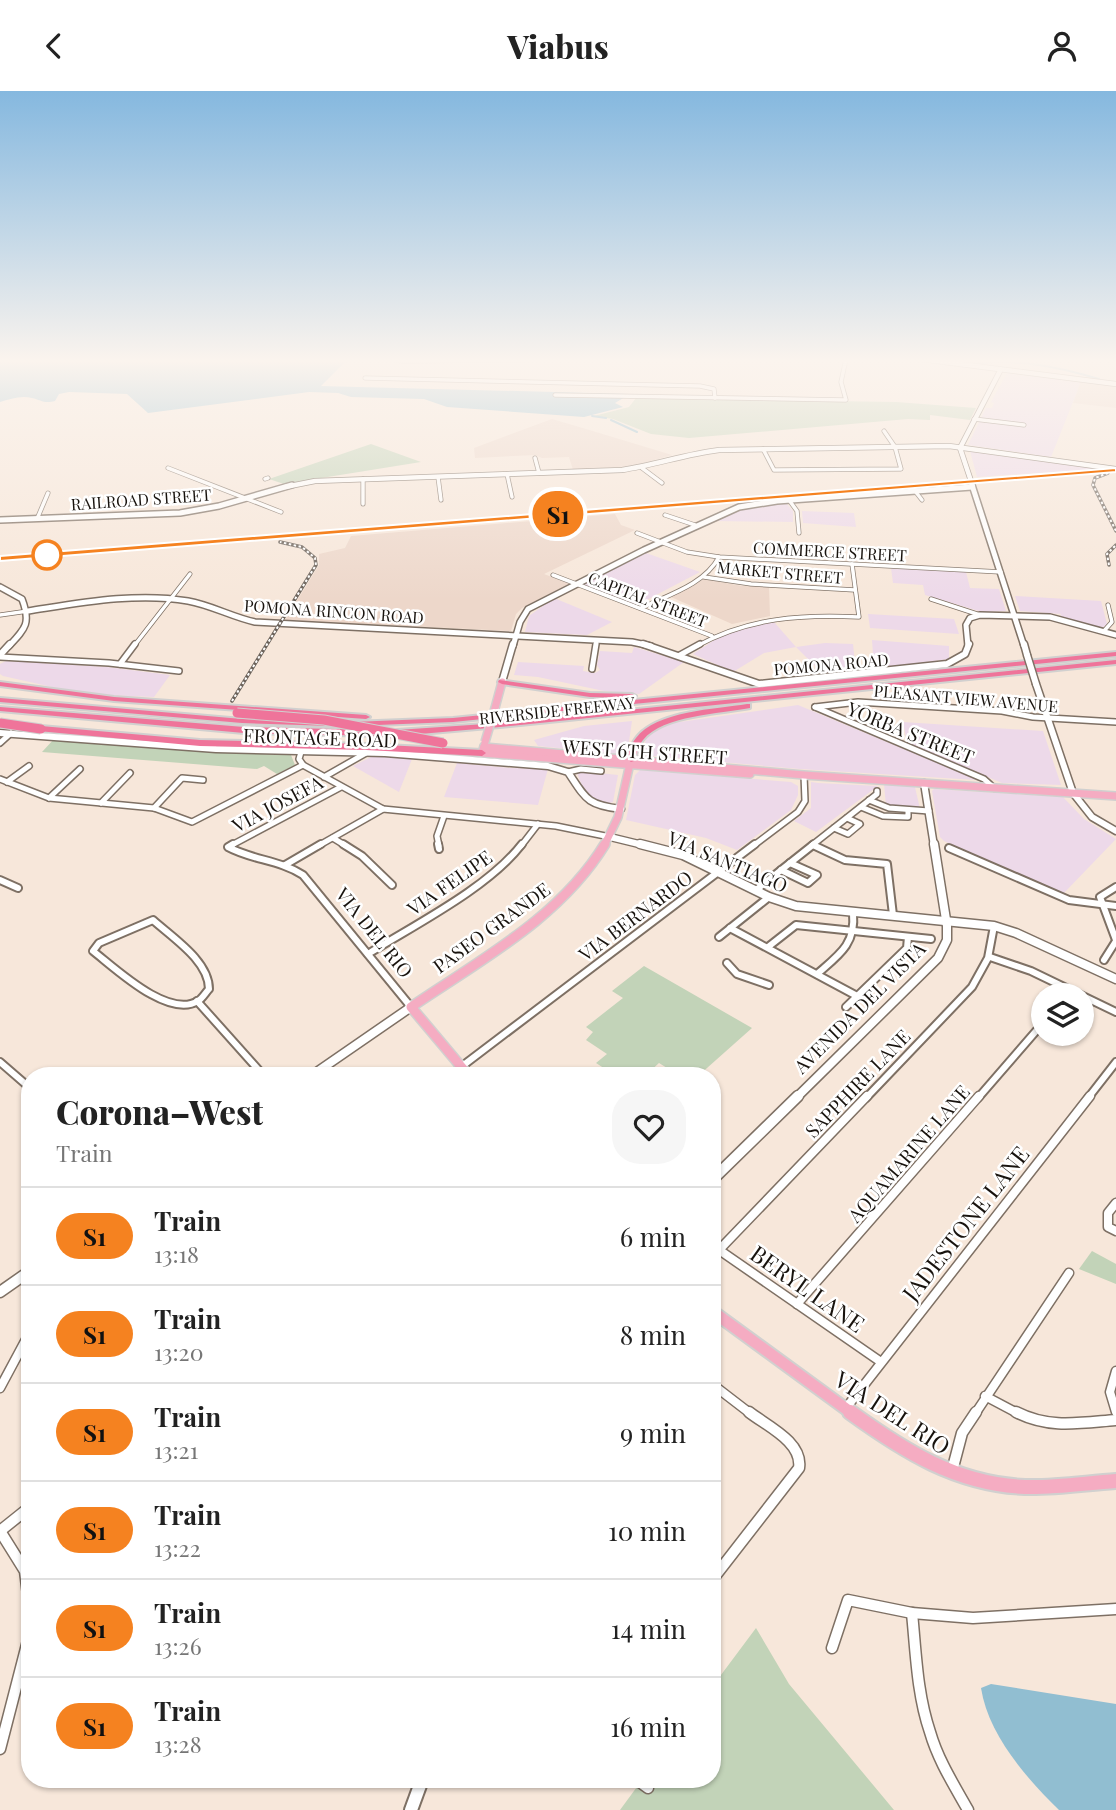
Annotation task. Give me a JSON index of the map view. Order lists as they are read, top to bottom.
{
  "streets": {
    "highway": ["RIVERSIDE FREEWAY"],
    "main road": [
      "RAILROAD STREET",
      "POMONA RINCON ROAD",
      "POMONA ROAD",
      "FRONTAGE ROAD",
      "WEST 6TH STREET",
      "VIA SANTIAGO",
      "PASEO GRANDE",
      "VIA DEL RIO",
      "AVENIDA DEL VISTA"
    ],
    "street": [
      "COMMERCE STREET",
      "MARKET STREET",
      "CAPITAL STREET",
      "PLEASANT VIEW AVENUE",
      "YORBA STREET",
      "VIA JOSEFA",
      "VIA FELIPE",
      "VIA BERNARDO",
      "SAPPHIRE LANE",
      "AQUAMARINE LANE",
      "JADESTONE LANE",
      "BERYL LANE"
    ]
  },
  "crossings": [
    ["POMONA RINCON ROAD", "POMONA ROAD"],
    ["PLEASANT VIEW AVENUE", "YORBA STREET"],
    ["YORBA STREET", "WEST 6TH STREET"],
    ["FRONTAGE ROAD", "VIA JOSEFA"],
    ["WEST 6TH STREET", "VIA BERNARDO"],
    ["WEST 6TH STREET", "PASEO GRANDE"],
    ["WEST 6TH STREET", "AVENIDA DEL VISTA"],
    ["VIA JOSEFA", "VIA SANTIAGO"],
    ["VIA JOSEFA", "VIA DEL RIO"],
    ["VIA SANTIAGO", "VIA FELIPE"],
    ["VIA SANTIAGO", "VIA BERNARDO"],
    ["VIA SANTIAGO", "PASEO GRANDE"],
    ["VIA SANTIAGO", "AVENIDA DEL VISTA"],
    ["VIA SANTIAGO", "SAPPHIRE LANE"],
    ["VIA FELIPE", "VIA DEL RIO"],
    ["VIA BERNARDO", "VIA DEL RIO"],
    ["PASEO GRANDE", "VIA DEL RIO"],
    ["VIA DEL RIO", "JADESTONE LANE"],
    ["AQUAMARINE LANE", "BERYL LANE"],
    ["JADESTONE LANE", "BERYL LANE"]
  ],
  "page": {
    "header": "Viabus",
    "on_map": "S1",
    "heading": ["Corona–West", "Train"],
    "list": [
      {
        "mark": "S1",
        "name": "Train",
        "note": "13:18",
        "value": "6 min"
      },
      {
        "mark": "S1",
        "name": "Train",
        "note": "13:20",
        "value": "8 min"
      },
      {
        "mark": "S1",
        "name": "Train",
        "note": "13:21",
        "value": "9 min"
      },
      {
        "mark": "S1",
        "name": "Train",
        "note": "13:22",
        "value": "10 min"
      },
      {
        "mark": "S1",
        "name": "Train",
        "note": "13:26",
        "value": "14 min"
      },
      {
        "mark": "S1",
        "name": "Train",
        "note": "13:28",
        "value": "16 min"
      }
    ]
  }
}
